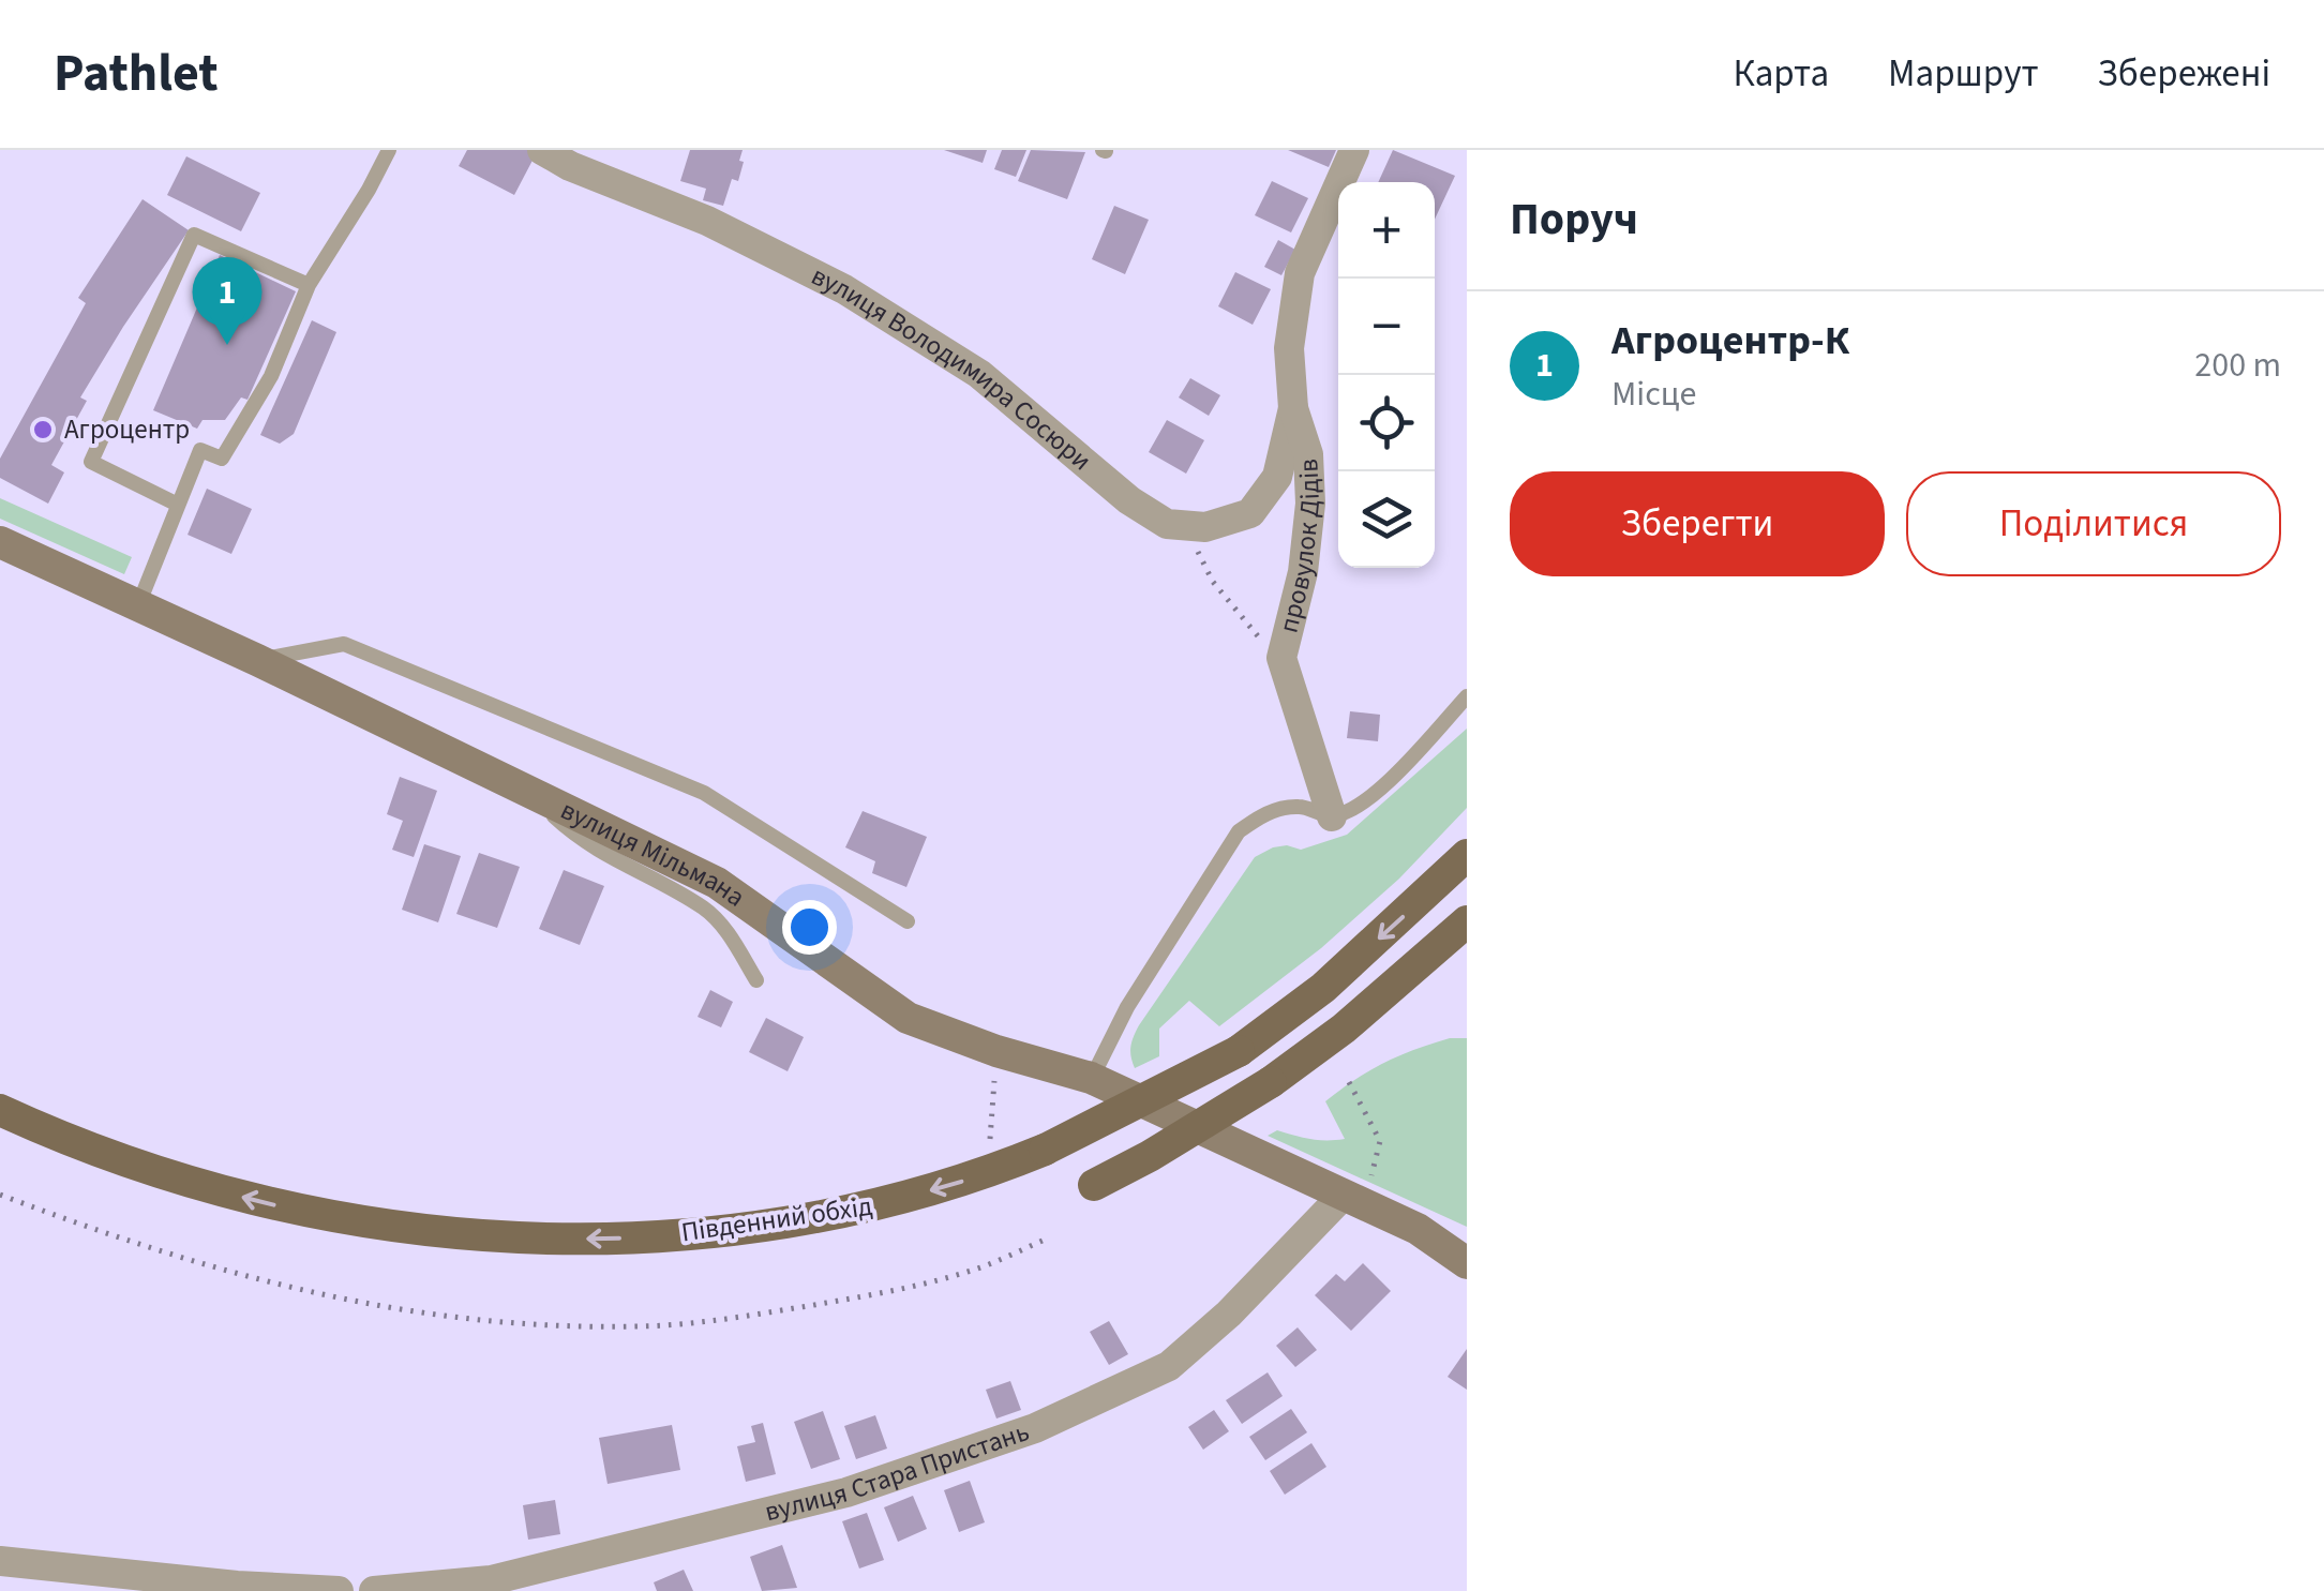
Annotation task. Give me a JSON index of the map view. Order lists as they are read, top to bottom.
{
  "streets": {
    "main road": ["Південний обхід"],
    "street": [
      "вулиця Володимира Сосюри",
      "провулок Дідів",
      "вулиця Мільмана",
      "вулиця Стара Пристань"
    ]
  },
  "crossings": [
    ["вулиця Мільмана", "вулиця Стара Пристань"]
  ],
  "one_way": ["Південний обхід"],
  "places": ["Агроцентр"],
  "page": {
    "header": "Pathlet",
    "nav": ["Карта", "Маршрут", "Збережені"],
    "heading": "Поруч",
    "map_buttons": ["+", "−"],
    "pins": "1",
    "list": [
      {
        "mark": "1",
        "name": "Агроцентр-К",
        "note": "Місце",
        "value": "200 m"
      }
    ],
    "buttons": ["Зберегти", "Поділитися"]
  }
}
